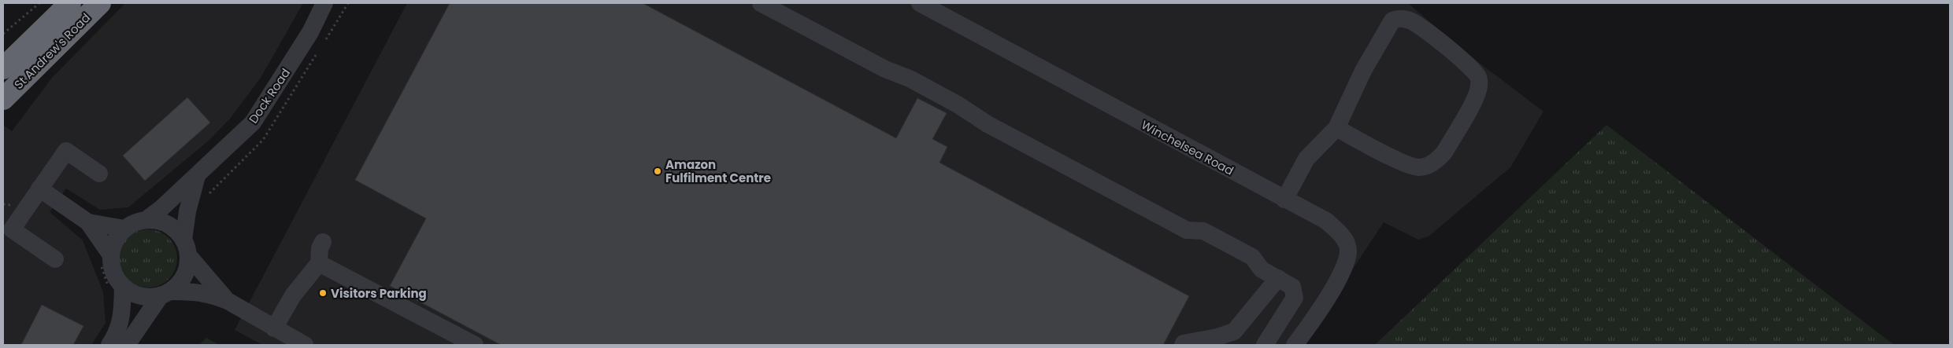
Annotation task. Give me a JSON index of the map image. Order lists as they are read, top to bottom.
{
  "streets": {
    "highway": ["St Andrew's Road"],
    "street": ["Dock Road", "Winchelsea Road"]
  },
  "places": ["Amazon Fulfilment Centre", "Visitors Parking"]
}
